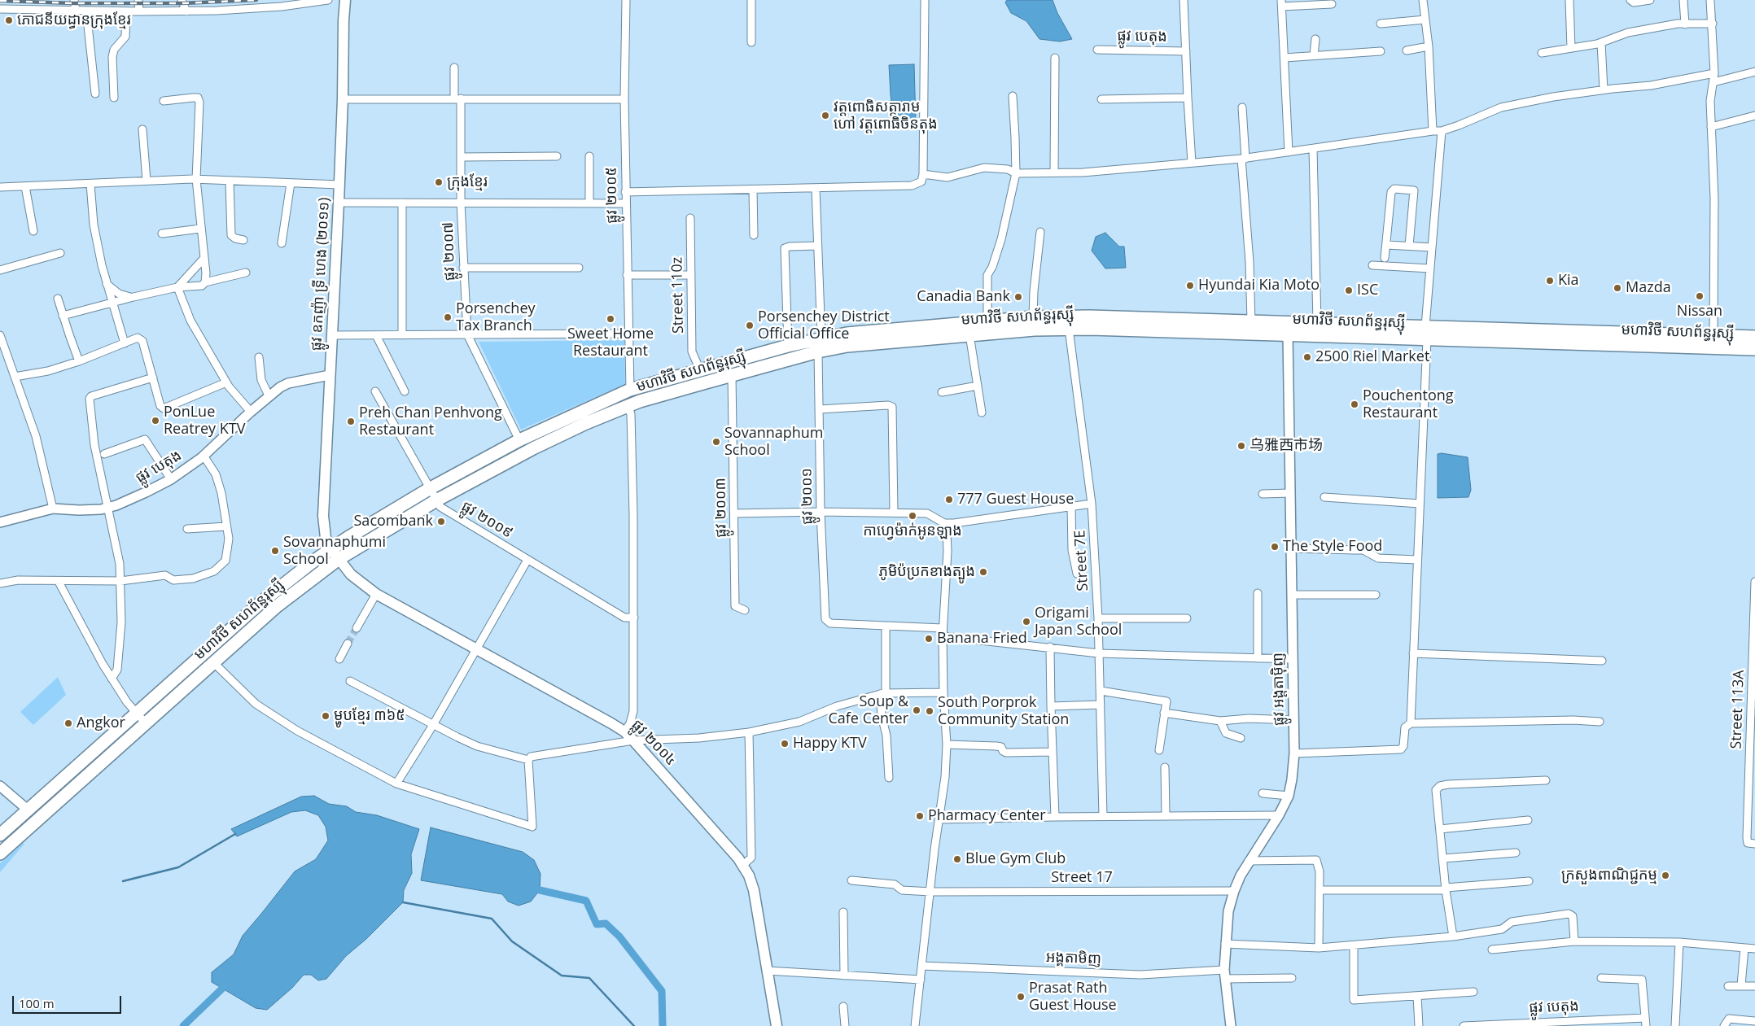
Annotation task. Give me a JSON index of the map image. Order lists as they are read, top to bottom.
{
  "streets": {
    "highway": ["មហាវិថី សហព័ន្ធរុស្ស៊ី"],
    "main road": ["ផ្លូវ ឧកញ៉ា ទ្រី ហេង (២០១១)", "ផ្លូវ ២០០៤"],
    "street": [
      "ផ្លូវ បេតុង",
      "ផ្លូវ ២០០៥",
      "ផ្លូវ ២០០៧",
      "Street 110z",
      "ផ្លូវ ២០០១",
      "ផ្លូវ ២០០៣",
      "ផ្លូវ ២០០៩",
      "Street 7E",
      "ផ្លូវ អង្តតាម៉ិញ",
      "Street 113A",
      "Street 17",
      "អង្គតាមិញ"
    ]
  },
  "crossings": [
    ["ផ្លូវ បេតុង", "ផ្លូវ ឧកញ៉ា ទ្រី ហេង (២០១១)"],
    ["ផ្លូវ ២០០៥", "មហាវិថី សហព័ន្ធរុស្ស៊ី"],
    ["ផ្លូវ ២០០៧", "មហាវិថី សហព័ន្ធរុស្ស៊ី"],
    ["ផ្លូវ ឧកញ៉ា ទ្រី ហេង (២០១១)", "មហាវិថី សហព័ន្ធរុស្ស៊ី"],
    ["ផ្លូវ ឧកញ៉ា ទ្រី ហេង (២០១១)", "ផ្លូវ ២០០៤"],
    ["Street 110z", "មហាវិថី សហព័ន្ធរុស្ស៊ី"],
    ["មហាវិថី សហព័ន្ធរុស្ស៊ី", "ផ្លូវ ២០០១"],
    ["មហាវិថី សហព័ន្ធរុស្ស៊ី", "ផ្លូវ ២០០៣"],
    ["មហាវិថី សហព័ន្ធរុស្ស៊ី", "ផ្លូវ ២០០៩"],
    ["មហាវិថី សហព័ន្ធរុស្ស៊ី", "Street 7E"],
    ["មហាវិថី សហព័ន្ធរុស្ស៊ី", "ផ្លូវ អង្តតាម៉ិញ"],
    ["មហាវិថី សហព័ន្ធរុស្ស៊ី", "ផ្លូវ ២០០៤"],
    ["ផ្លូវ អង្តតាម៉ិញ", "Street 17"],
    ["ផ្លូវ អង្តតាម៉ិញ", "អង្គតាមិញ"]
  ],
  "places": [
    "ភោជនីយដ្ធានក្រុងខ្មែរ",
    "វត្តពោធិសត្តារាម ហៅ វត្តពោធិចិនតុង",
    "ក្រុងខ្មែរ",
    "Kia",
    "Hyundai Kia Moto",
    "Mazda",
    "ISC",
    "Nissan",
    "Canadia Bank",
    "Porsenchey Tax Branch",
    "Sweet Home Restaurant",
    "Porsenchey District Official Office",
    "2500 Riel Market",
    "Pouchentong Restaurant",
    "PonLue Reatrey KTV",
    "Preh Chan Penhvong Restaurant",
    "Sovannaphum School",
    "乌雅西市场",
    "777 Guest House",
    "កាហ្វេម៉ាក់អូនឡាង",
    "Sacombank",
    "The Style Food",
    "Sovannaphumi School",
    "ភូមិប៉ប្រកខាងត្បូង",
    "Origami Japan School",
    "Banana Fried",
    "Soup & Cafe Center",
    "South Porprok Community Station",
    "ម្ហូបខ្មែរ ៣៦៥",
    "Angkor",
    "Happy KTV",
    "Pharmacy Center",
    "Blue Gym Club",
    "ក្រសួងពាណិជ្ជកម្ម",
    "Prasat Rath Guest House"
  ],
  "scale_bar": "100 m"
}
